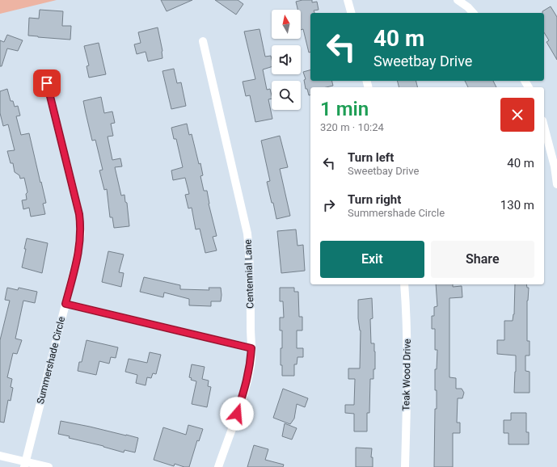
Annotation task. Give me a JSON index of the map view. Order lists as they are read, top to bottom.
{
  "streets": {
    "street": ["Centennial Lane", "Summershade Circle", "Teak Wood Drive"]
  },
  "north": "top",
  "page": {
    "turn": ["40 m", "Sweetbay Drive"],
    "heading": ["1 min", "320 m · 10:24"],
    "list": [
      {
        "name": "Turn left",
        "note": "Sweetbay Drive",
        "value": "40 m"
      },
      {
        "name": "Turn right",
        "note": "Summershade Circle",
        "value": "130 m"
      }
    ],
    "buttons": ["Exit", "Share"]
  }
}
